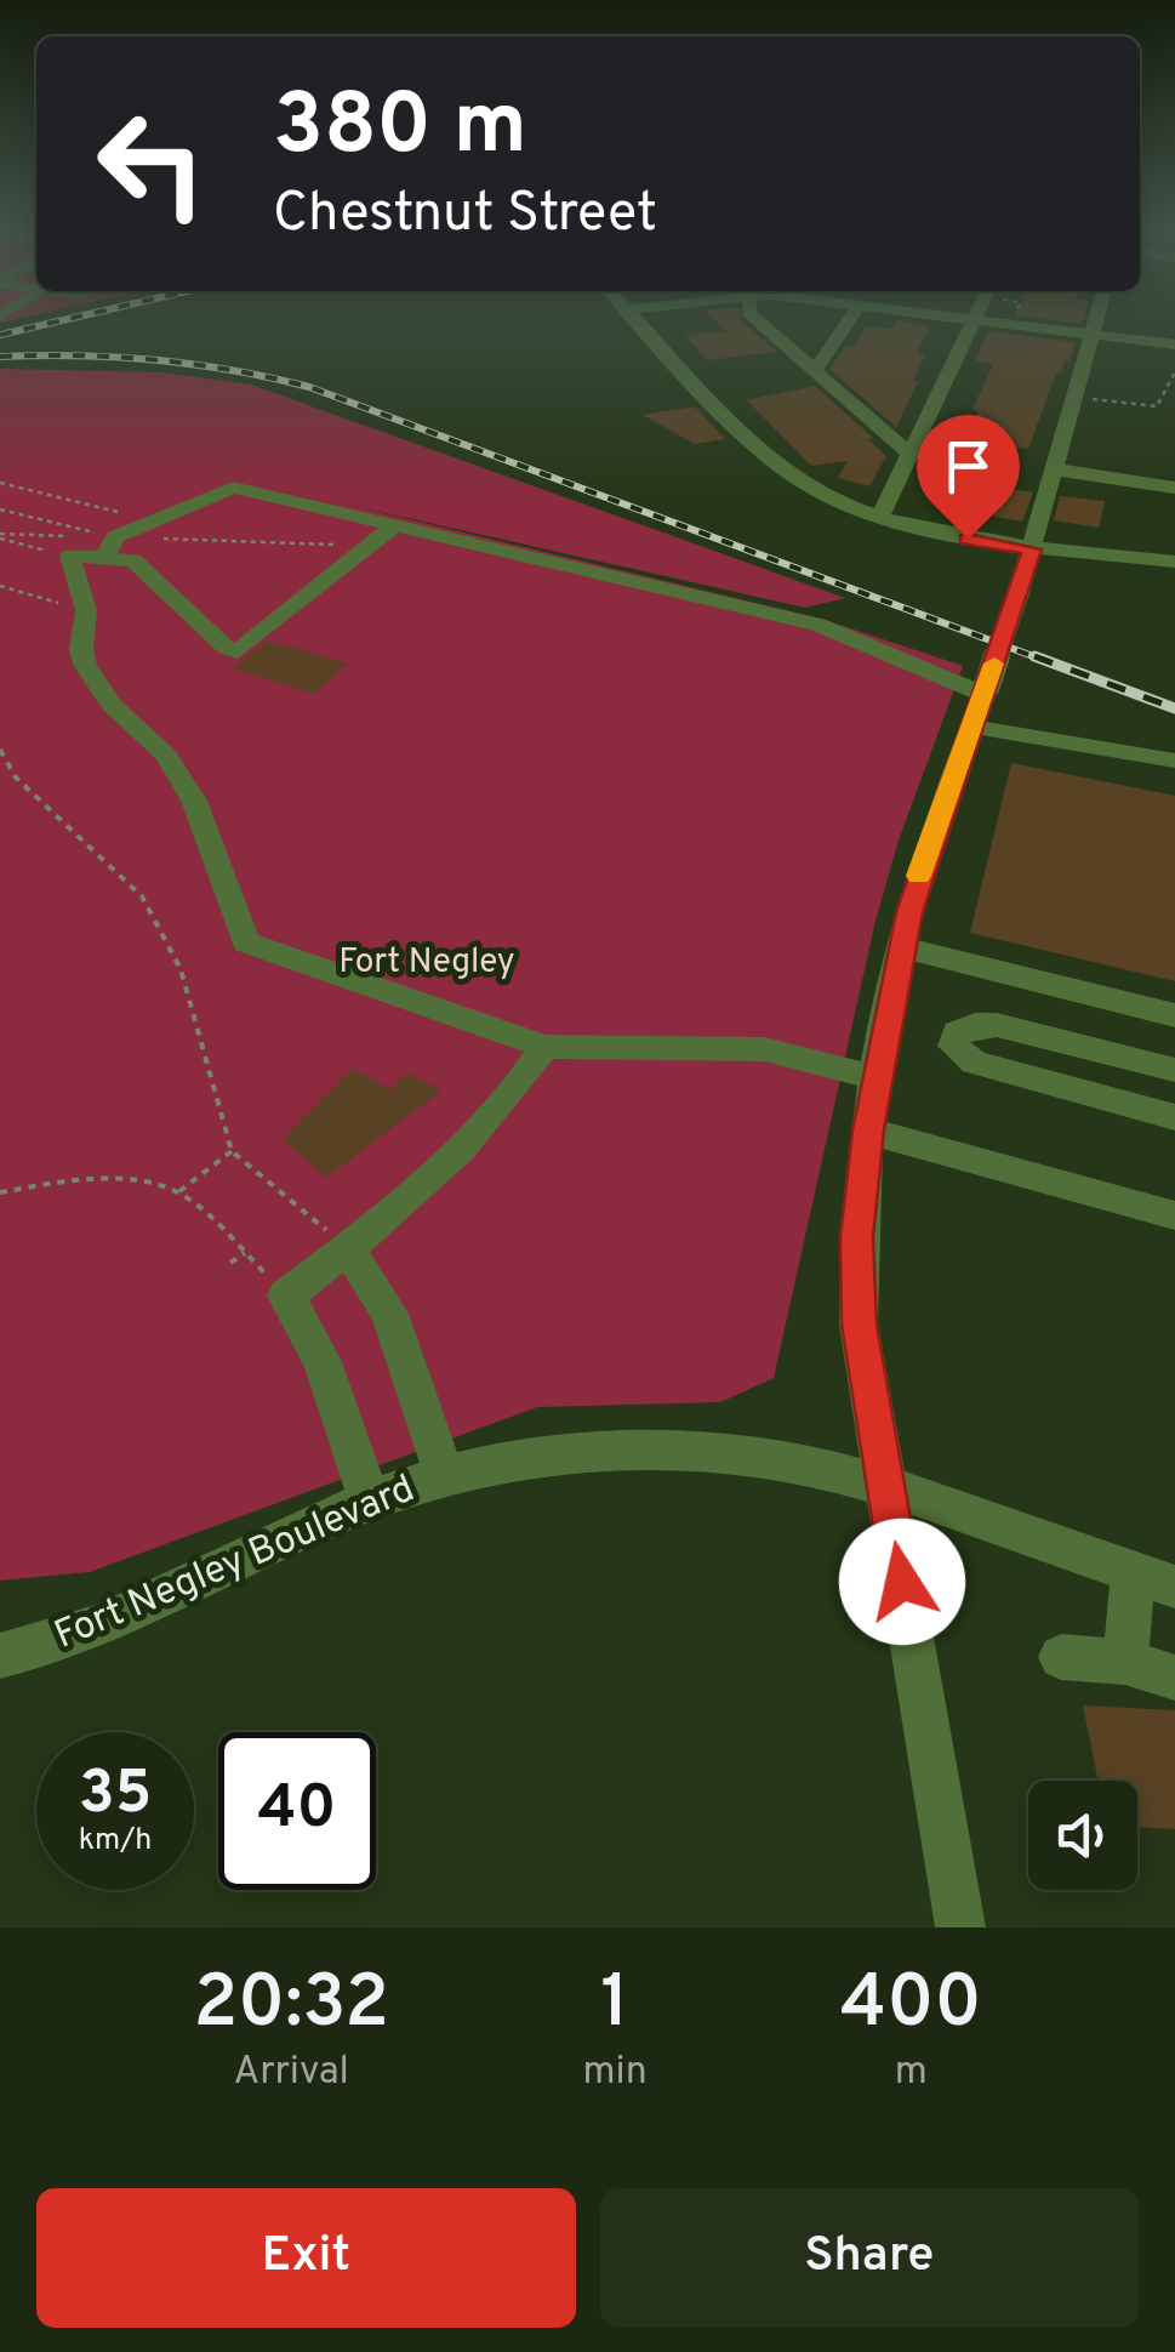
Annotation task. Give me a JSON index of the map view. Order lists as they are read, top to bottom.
{
  "streets": {
    "street": ["Fort Negley Boulevard"]
  },
  "parks": ["Fort Negley"],
  "page": {
    "turn": ["380 m", "Chestnut Street"],
    "speed": "35 km/h",
    "limit": "40",
    "eta": [
      "20:32",
      "Arrival",
      "1",
      "min",
      "400",
      "m"
    ],
    "buttons": ["Exit", "Share"]
  }
}
